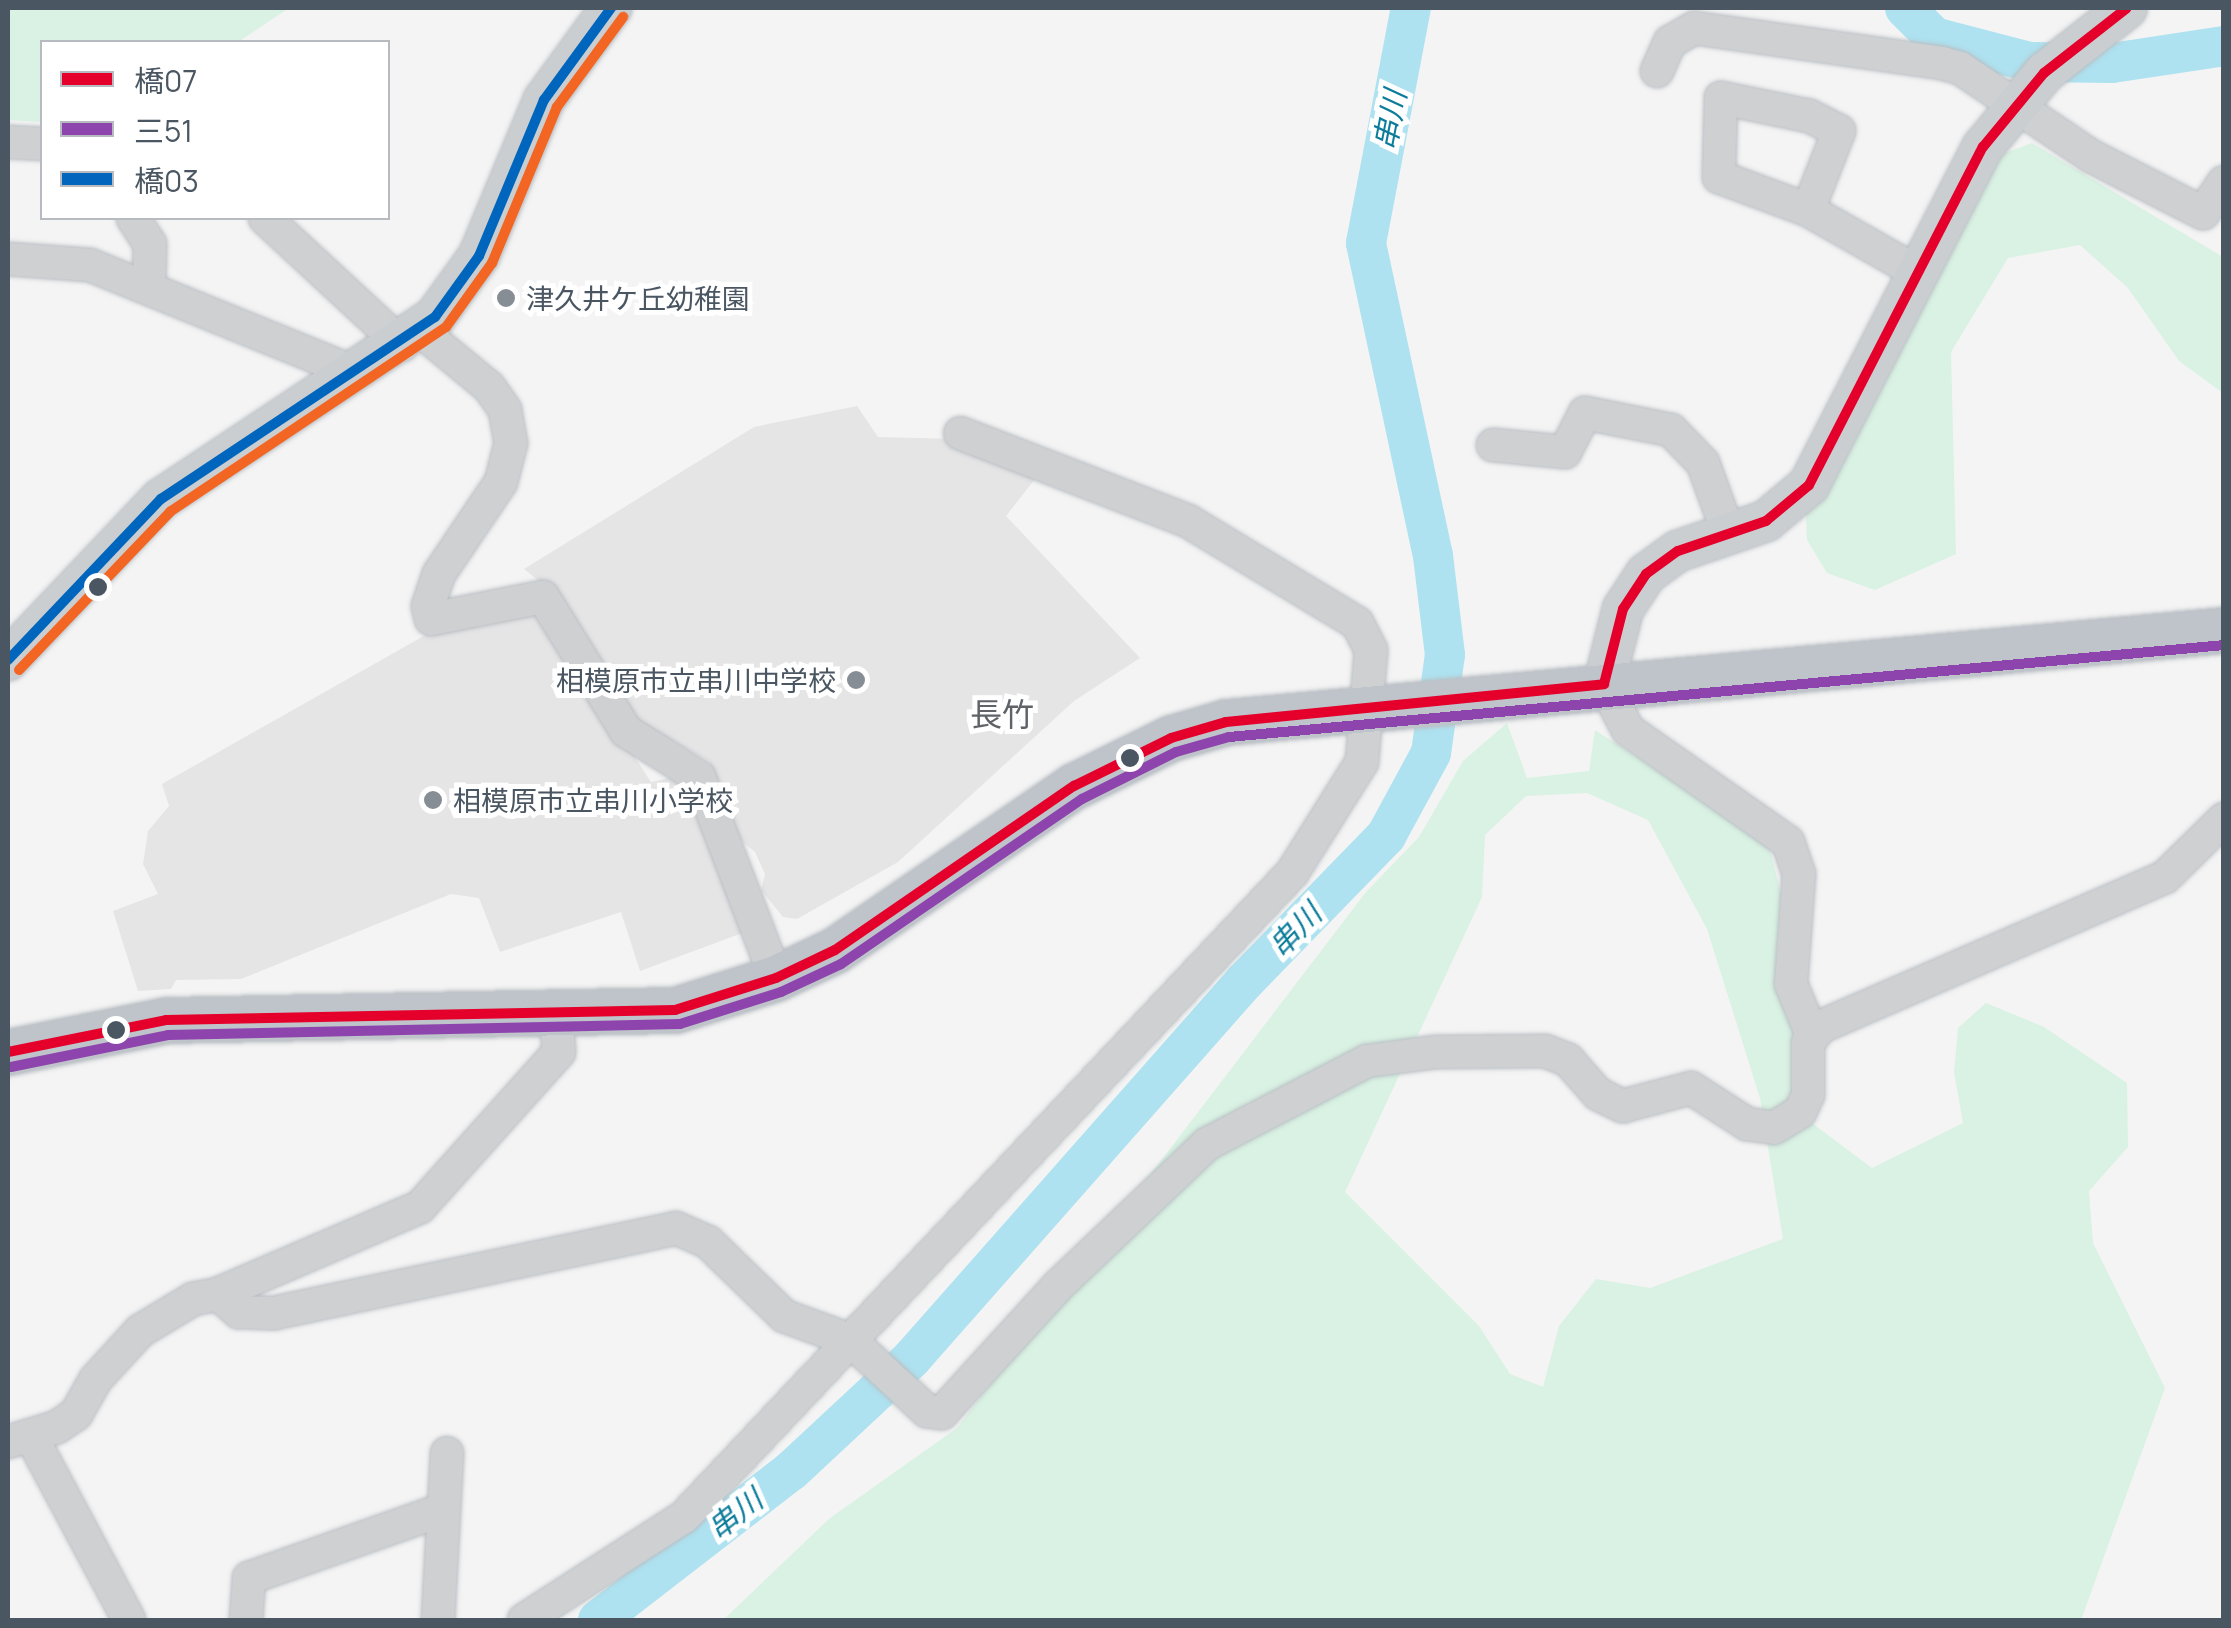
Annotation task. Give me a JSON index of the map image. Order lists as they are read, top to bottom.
{
  "districts": ["長竹"],
  "water": ["串川"],
  "places": ["津久井ケ丘幼稚園", "相模原市立串川中学校", "相模原市立串川小学校"],
  "lines": ["transit line 橋07", "transit line 橋03", "transit line 三51"],
  "legend": ["橋07", "三51", "橋03"]
}
